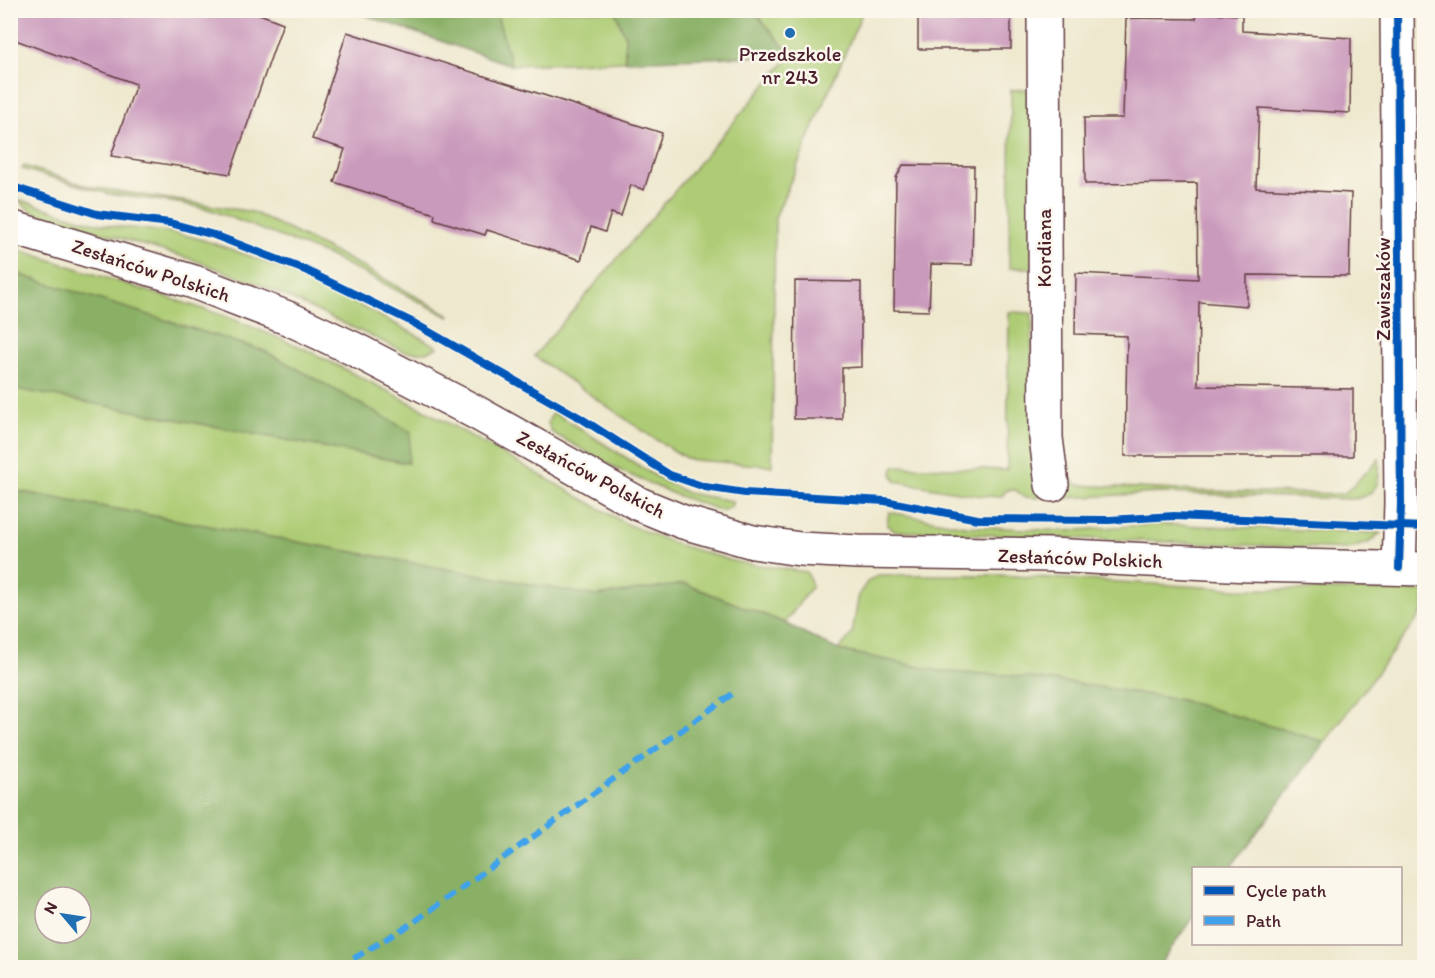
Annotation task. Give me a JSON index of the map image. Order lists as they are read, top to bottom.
{
  "streets": {
    "main road": ["Kordiana", "Zesłańców Polskich", "Zawiszaków"]
  },
  "crossings": [
    ["Zesłańców Polskich", "Zawiszaków"]
  ],
  "places": ["Przedszkole nr 243"],
  "legend": ["Cycle path", "Path"],
  "north": "top left"
}
